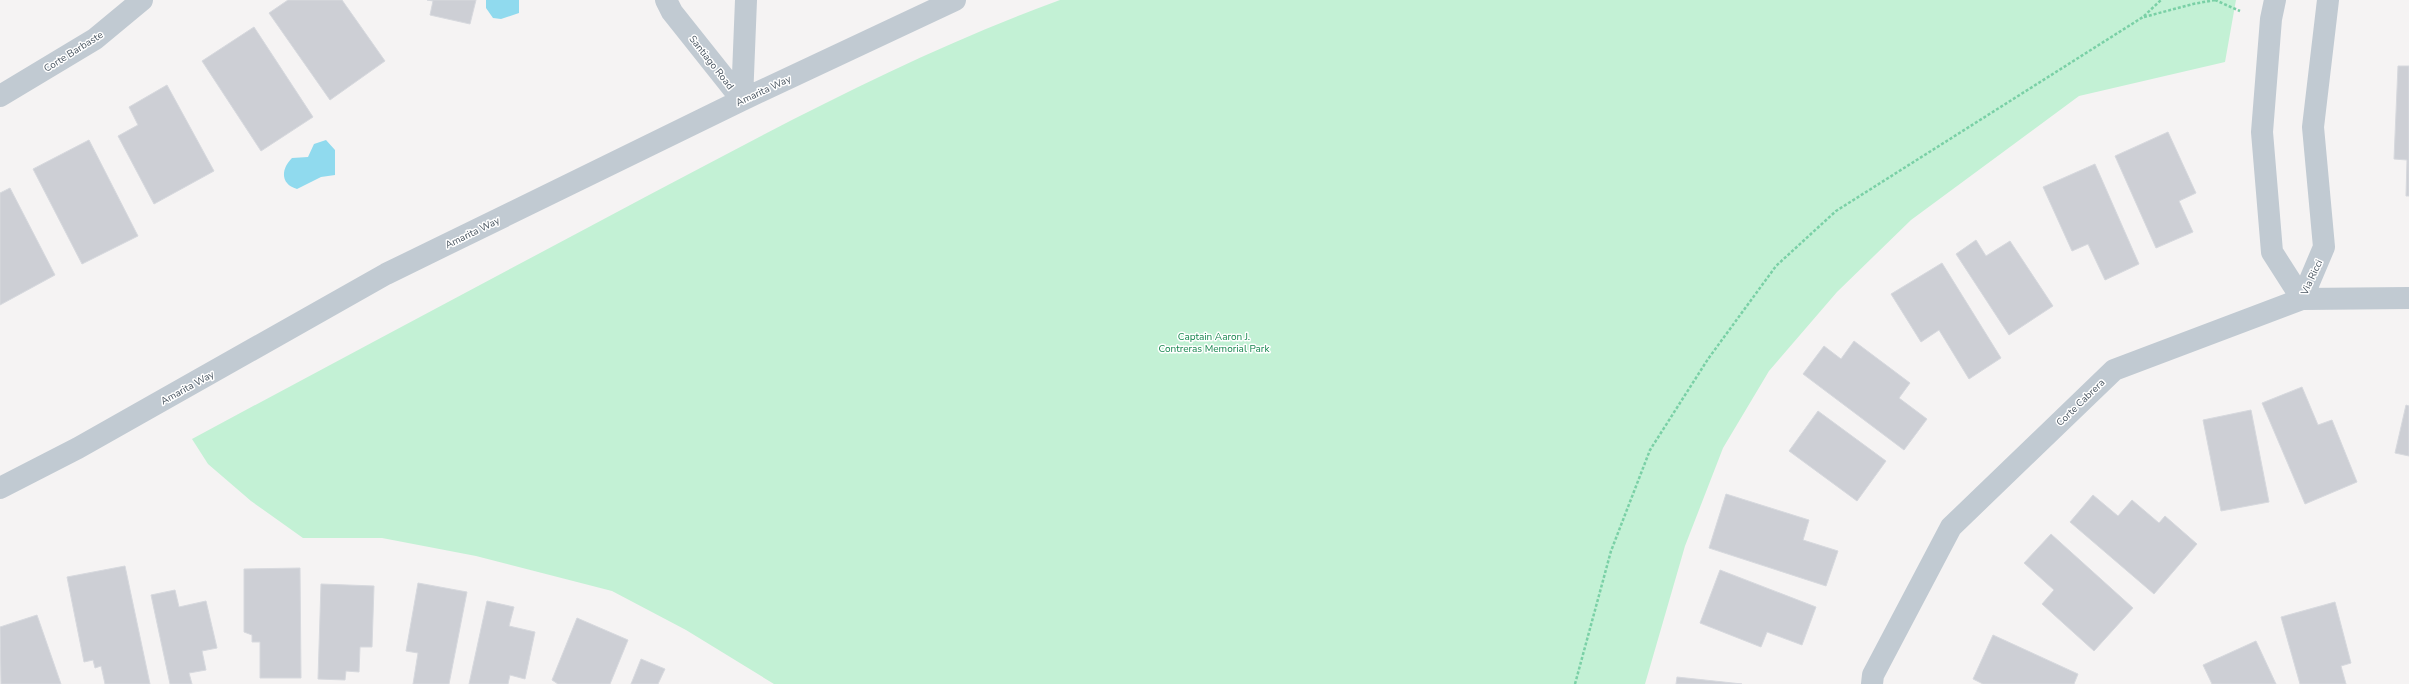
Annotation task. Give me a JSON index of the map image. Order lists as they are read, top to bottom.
{
  "streets": {
    "street": [
      "Corte Barbaste",
      "Santiago Road",
      "Amarita Way",
      "Via Ricci",
      "Corte Cabrera"
    ]
  },
  "crossings": [
    ["Santiago Road", "Amarita Way"],
    ["Via Ricci", "Corte Cabrera"]
  ],
  "parks": ["Captain Aaron J. Contreras Memorial Park"]
}
